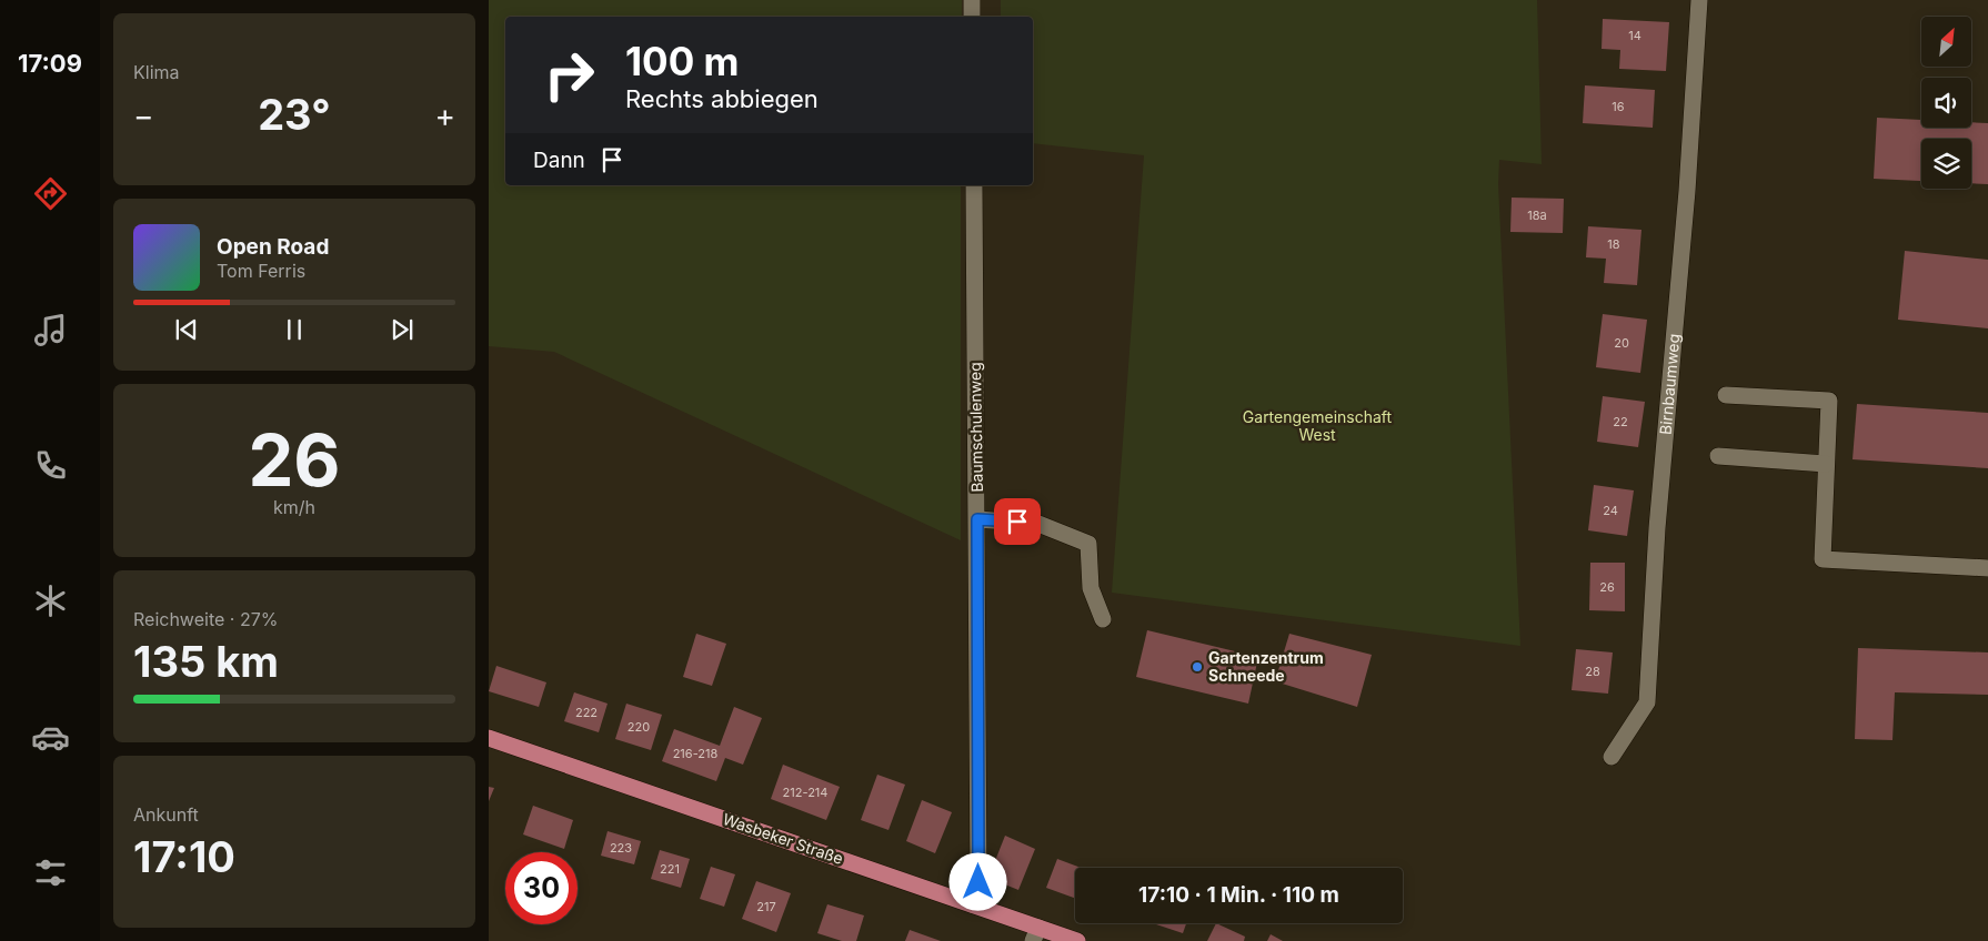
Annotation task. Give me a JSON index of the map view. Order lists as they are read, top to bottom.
{
  "streets": {
    "main road": ["Wasbeker Straße"],
    "street": ["Birnbaumweg", "Baumschulenweg"]
  },
  "crossings": [
    ["Baumschulenweg", "Wasbeker Straße"]
  ],
  "parks": ["Gartengemeinschaft West"],
  "places": ["Gartenzentrum Schneede"],
  "house_numbers": [
    "14",
    "16",
    "18a",
    "18",
    "20",
    "22",
    "24",
    "26",
    "28",
    "222",
    "220",
    "216-218",
    "212-214",
    "223",
    "221",
    "217"
  ],
  "north": "top right",
  "page": {
    "tabs": "17:09",
    "tile": [
      "Klima",
      ["26", "km/h"],
      ["Reichweite · 27%", "135 km"],
      ["Ankunft", "17:10"]
    ],
    "turn": ["100 m", "Rechts abbiegen"],
    "heat": ["−", "23°", "+"],
    "then": "Dann",
    "song": ["Open Road", "Tom Ferris"],
    "limit": "30",
    "trip": "17:10 · 1 Min. · 110 m"
  }
}
